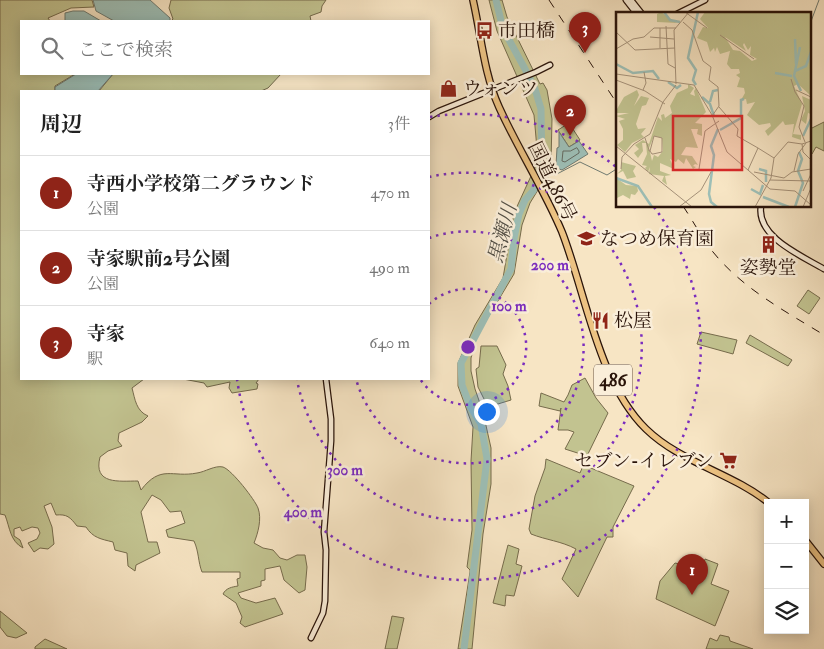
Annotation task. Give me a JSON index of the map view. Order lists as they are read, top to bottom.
{
  "streets": {
    "highway": ["国道486号", "486"]
  },
  "water": ["黒瀬川"],
  "places": {
    "bus stop": ["市田橋"],
    "shop": ["ウォンツ"],
    "school or university": ["なつめ保育園"],
    "building": ["姿勢堂"],
    "restaurant": ["松屋"],
    "supermarket": ["セブン-イレブン"]
  },
  "page": {
    "pins": ["3", "2", "1"],
    "search": "ここで検索",
    "heading": ["周辺", "3件"],
    "list": [
      {
        "mark": "1",
        "name": "寺西小学校第二グラウンド",
        "note": "公園",
        "value": "470 m"
      },
      {
        "mark": "2",
        "name": "寺家駅前2号公園",
        "note": "公園",
        "value": "490 m"
      },
      {
        "mark": "3",
        "name": "寺家",
        "note": "駅",
        "value": "640 m"
      }
    ],
    "map_buttons": ["+", "−"]
  },
  "rings": [
    "200 m",
    "100 m",
    "300 m",
    "400 m"
  ]
}
